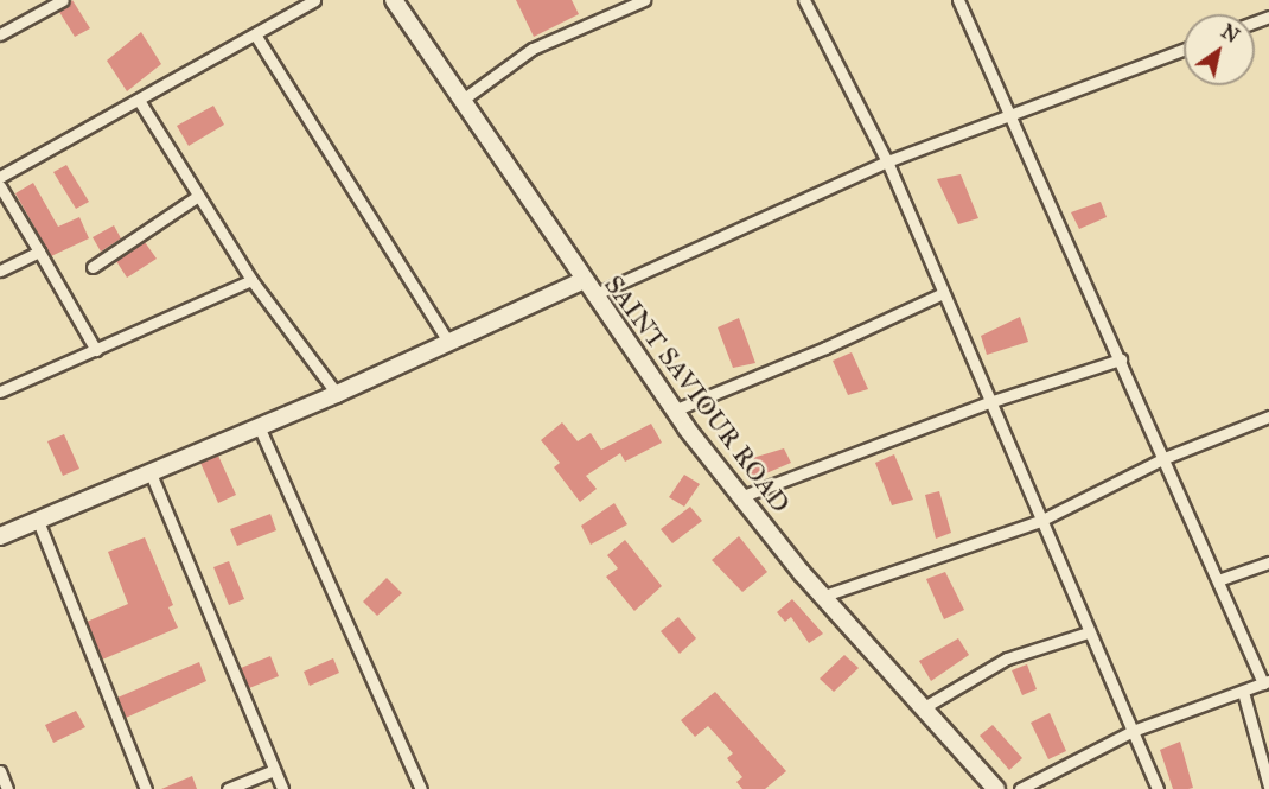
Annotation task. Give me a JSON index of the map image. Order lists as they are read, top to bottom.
{
  "streets": {
    "street": ["SAINT SAVIOUR ROAD"]
  },
  "north": "top right"
}
